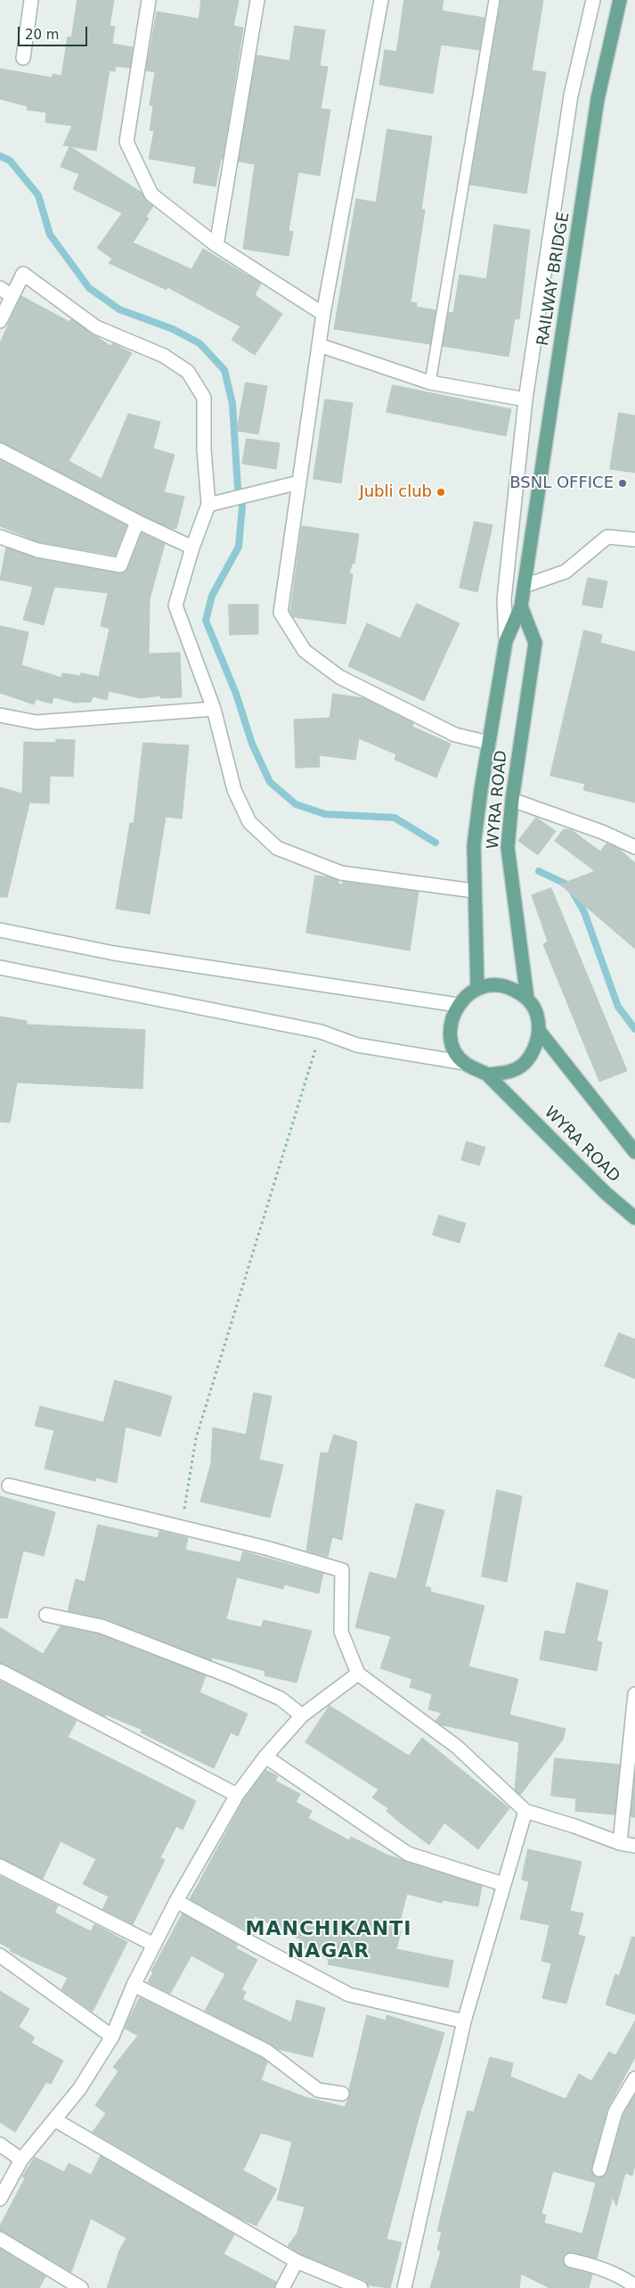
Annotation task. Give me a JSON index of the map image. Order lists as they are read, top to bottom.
{
  "streets": {
    "main road": ["RAILWAY BRIDGE", "WYRA ROAD"]
  },
  "crossings": [
    ["RAILWAY BRIDGE", "WYRA ROAD"]
  ],
  "districts": ["MANCHIKANTI NAGAR"],
  "places": ["BSNL OFFICE", "Jubli club"],
  "scale_bar": "20 m"
}
